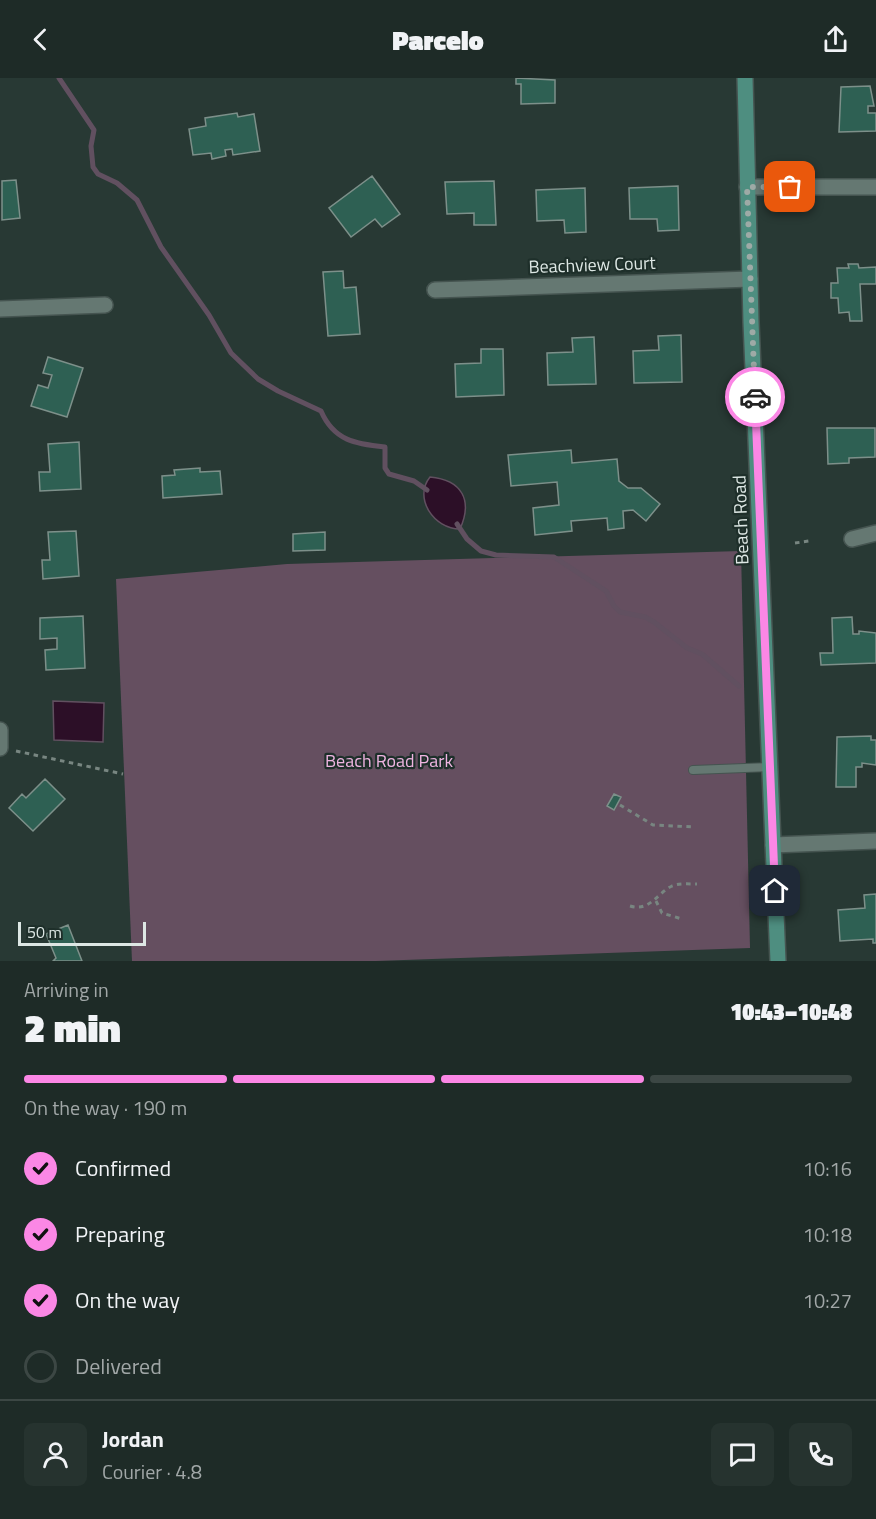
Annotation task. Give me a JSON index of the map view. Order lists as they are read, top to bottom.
{
  "streets": {
    "street": ["Beachview Court", "Beach Road"]
  },
  "crossings": [
    ["Beachview Court", "Beach Road"]
  ],
  "parks": ["Beach Road Park"],
  "scale_bar": "50 m",
  "page": {
    "header": "Parcelo",
    "scale": "50 m",
    "heading": ["2 min", "Arriving in", "10:43–10:48"],
    "panel": ["Jordan", "Courier · 4.8"],
    "bar": "On the way · 190 m",
    "list": [
      ["Confirmed", "10:16"],
      ["Preparing", "10:18"],
      ["On the way", "10:27"],
      "Delivered"
    ]
  }
}
